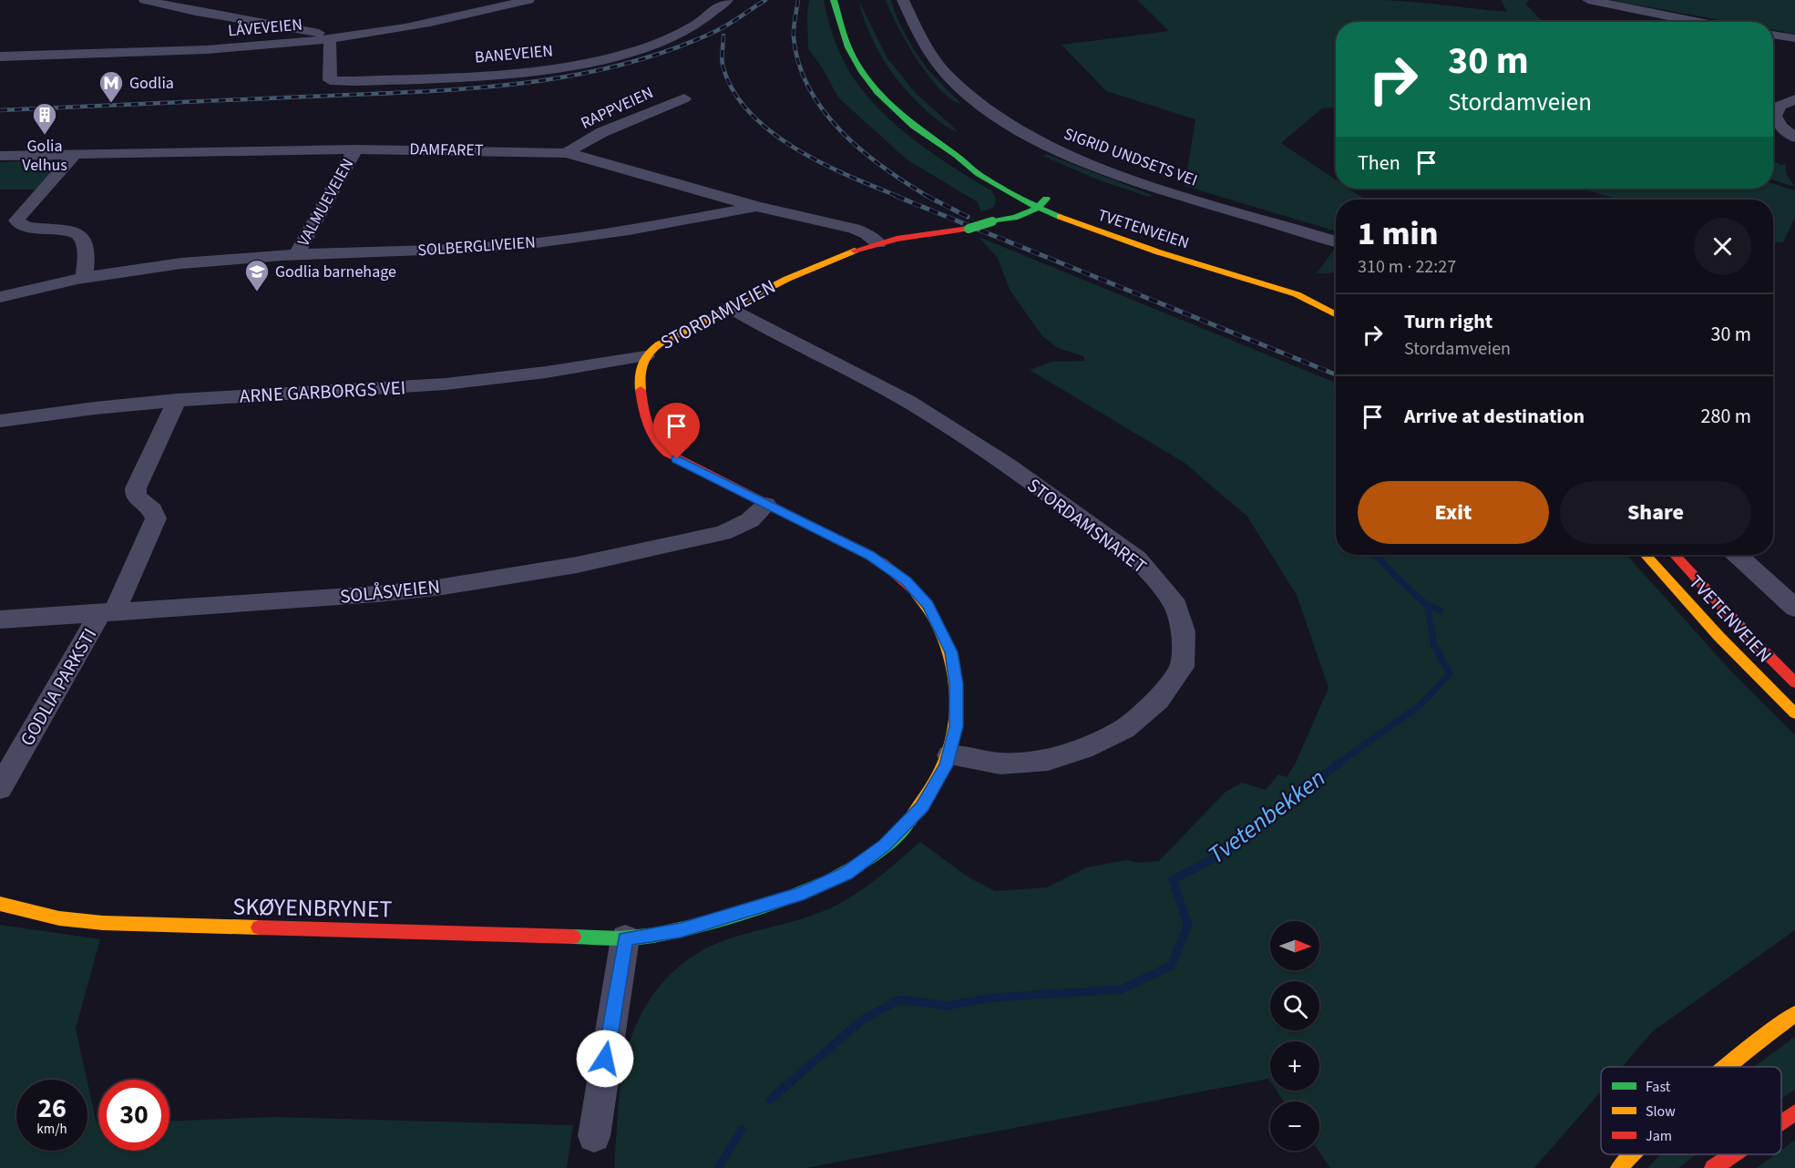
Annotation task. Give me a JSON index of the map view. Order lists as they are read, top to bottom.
{
  "streets": {
    "main road": ["TVETENVEIEN", "STORDAMVEIEN", "SKØYENBRYNET"],
    "street": [
      "LÅVEVEIEN",
      "BANEVEIEN",
      "RAPPVEIEN",
      "DAMFARET",
      "SIGRID UNDSETS VEI",
      "VALMUEVEIEN",
      "SOLBERGLIVEIEN",
      "ARNE GARBORGS VEI",
      "STORDAMSNARET",
      "SOLÅSVEIEN",
      "GODLIA PARKSTI"
    ]
  },
  "crossings": [
    ["LÅVEVEIEN", "BANEVEIEN"],
    ["RAPPVEIEN", "DAMFARET"],
    ["DAMFARET", "VALMUEVEIEN"],
    ["DAMFARET", "SOLBERGLIVEIEN"],
    ["DAMFARET", "STORDAMVEIEN"],
    ["VALMUEVEIEN", "SOLBERGLIVEIEN"],
    ["TVETENVEIEN", "STORDAMVEIEN"],
    ["STORDAMVEIEN", "ARNE GARBORGS VEI"],
    ["STORDAMVEIEN", "STORDAMSNARET"],
    ["STORDAMVEIEN", "SOLÅSVEIEN"],
    ["STORDAMVEIEN", "SKØYENBRYNET"],
    ["ARNE GARBORGS VEI", "GODLIA PARKSTI"],
    ["SOLÅSVEIEN", "GODLIA PARKSTI"]
  ],
  "water": ["Tvetenbekken"],
  "places": {
    "metro station": ["Godlia"],
    "building": ["Golia Velhus"],
    "school or university": ["Godlia barnehage"]
  },
  "legend": ["Fast", "Slow", "Jam"],
  "north": "right",
  "page": {
    "turn": ["30 m", "Stordamveien"],
    "then": "Then",
    "heading": ["1 min", "310 m · 22:27"],
    "list": [
      {
        "name": "Turn right",
        "note": "Stordamveien",
        "value": "30 m"
      },
      {
        "name": "Arrive at destination",
        "value": "280 m"
      }
    ],
    "buttons": ["Exit", "Share"],
    "map_buttons": ["+", "−"],
    "speed": "26 km/h",
    "limit": "30"
  }
}
